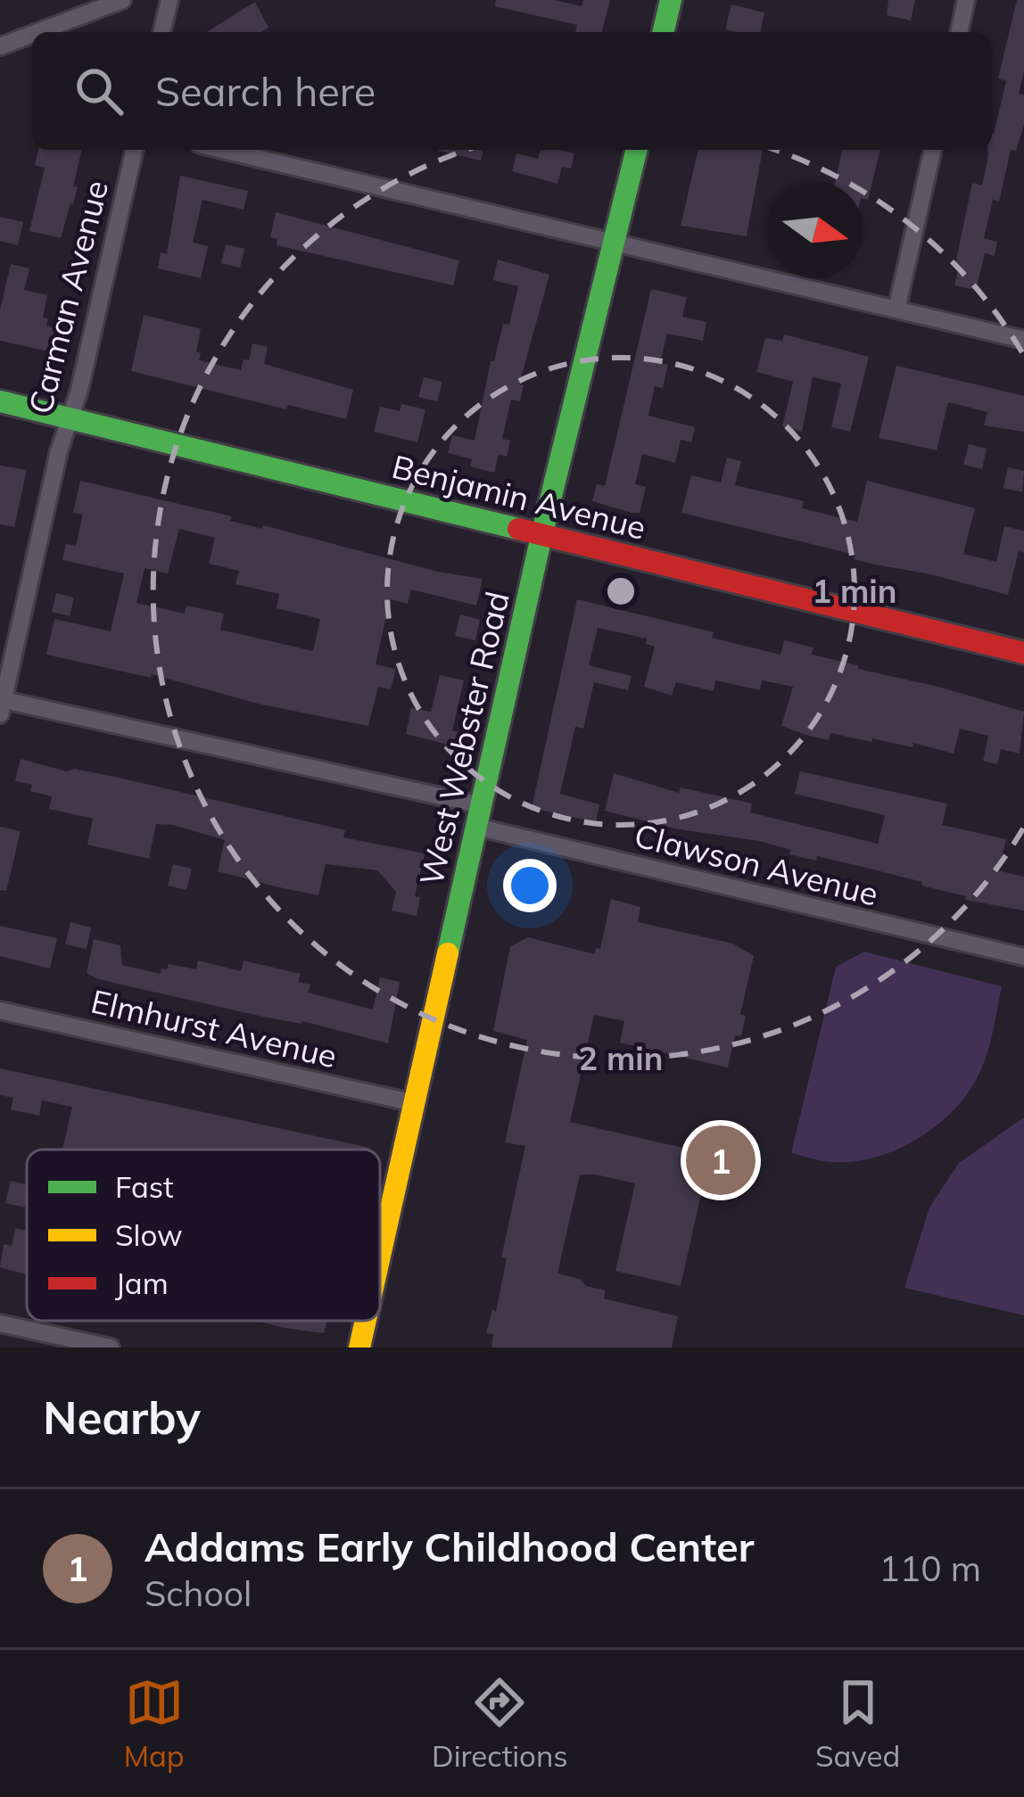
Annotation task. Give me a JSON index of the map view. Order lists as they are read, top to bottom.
{
  "streets": {
    "street": [
      "Carman Avenue",
      "Benjamin Avenue",
      "West Webster Road",
      "Clawson Avenue",
      "Elmhurst Avenue"
    ]
  },
  "crossings": [
    ["Carman Avenue", "Benjamin Avenue"],
    ["Carman Avenue", "Clawson Avenue"],
    ["Benjamin Avenue", "West Webster Road"],
    ["West Webster Road", "Clawson Avenue"],
    ["West Webster Road", "Elmhurst Avenue"]
  ],
  "legend": ["Fast", "Slow", "Jam"],
  "north": "right",
  "page": {
    "search": "Search here",
    "pins": "1",
    "heading": "Nearby",
    "list": [
      {
        "mark": "1",
        "name": "Addams Early Childhood Center",
        "note": "School",
        "value": "110 m"
      }
    ],
    "nav": ["Map", "Directions", "Saved"]
  },
  "rings": ["1 min", "2 min"]
}
